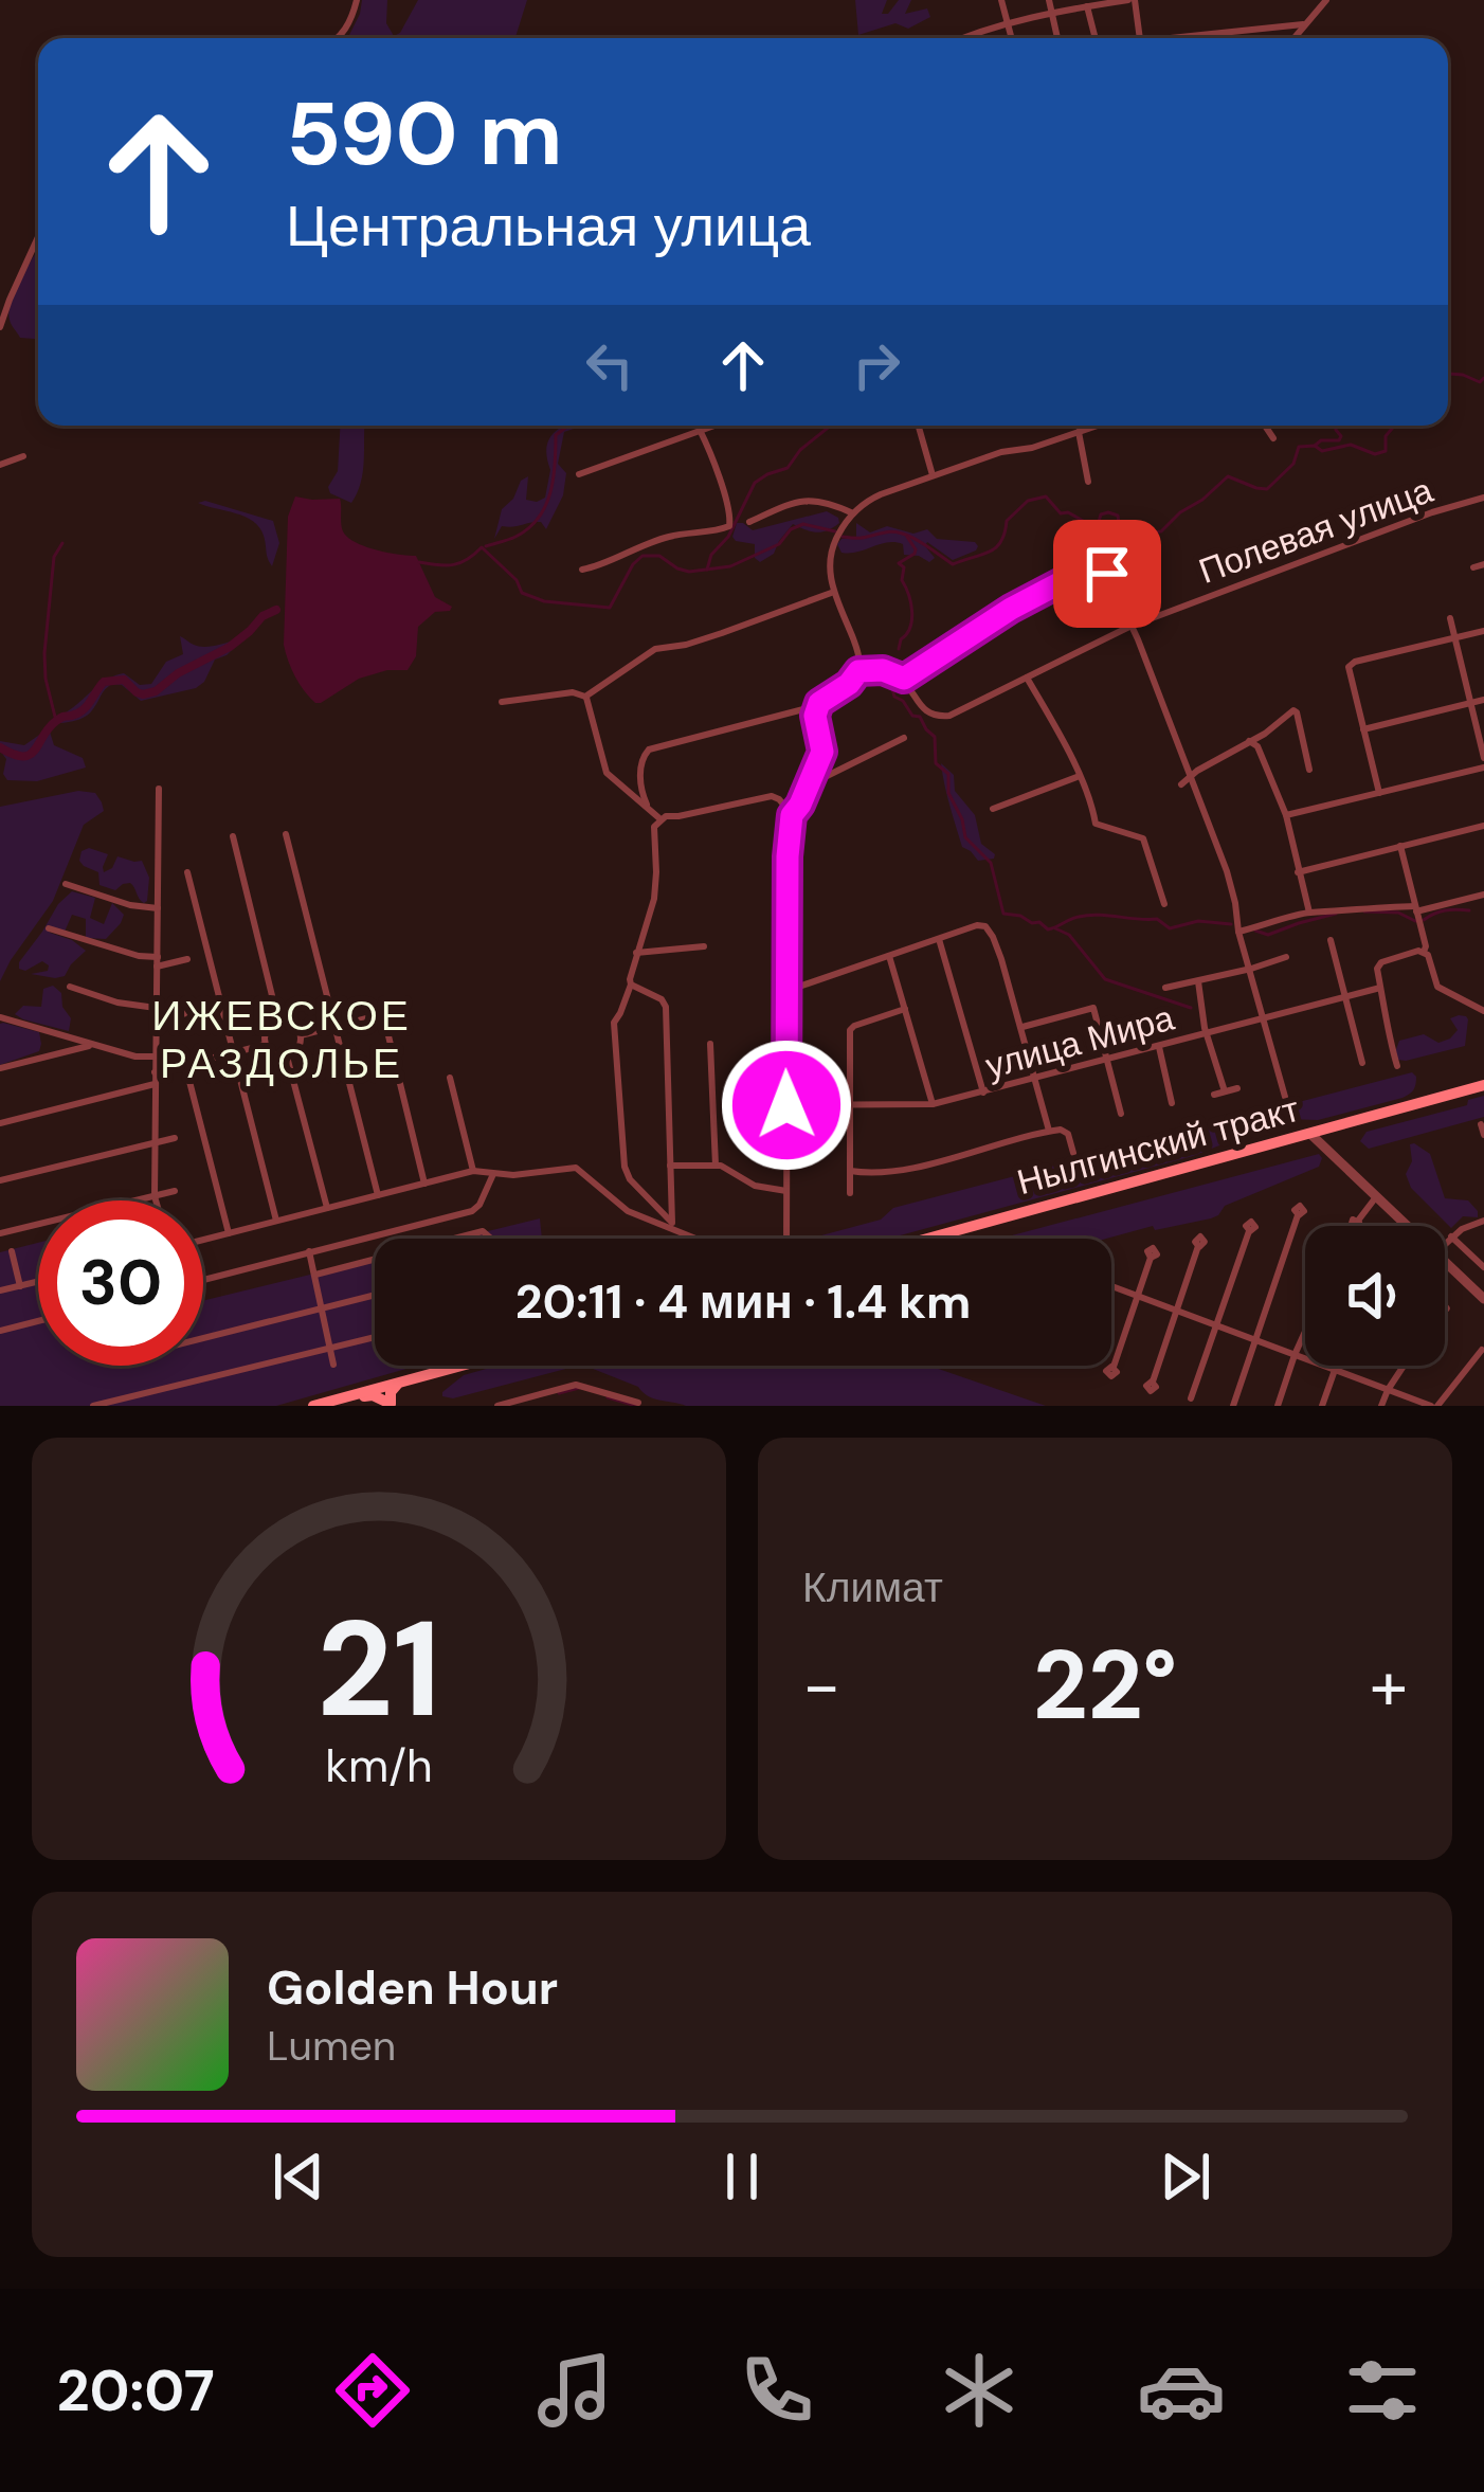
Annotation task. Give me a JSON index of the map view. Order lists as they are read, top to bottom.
{
  "streets": {
    "main road": ["Нылгинский тракт"],
    "street": ["Полевая улица", "улица Мира"]
  },
  "districts": ["ИЖЕВСКОЕ РАЗДОЛЬЕ"],
  "page": {
    "turn": ["590 m", "Центральная улица"],
    "limit": "30",
    "trip": "20:11 · 4 мин · 1.4 km",
    "tile": "Климат",
    "heat": ["−", "22°", "+"],
    "song": ["Golden Hour", "Lumen"],
    "tabs": "20:07",
    "gauge": ["21", "km/h"]
  }
}
